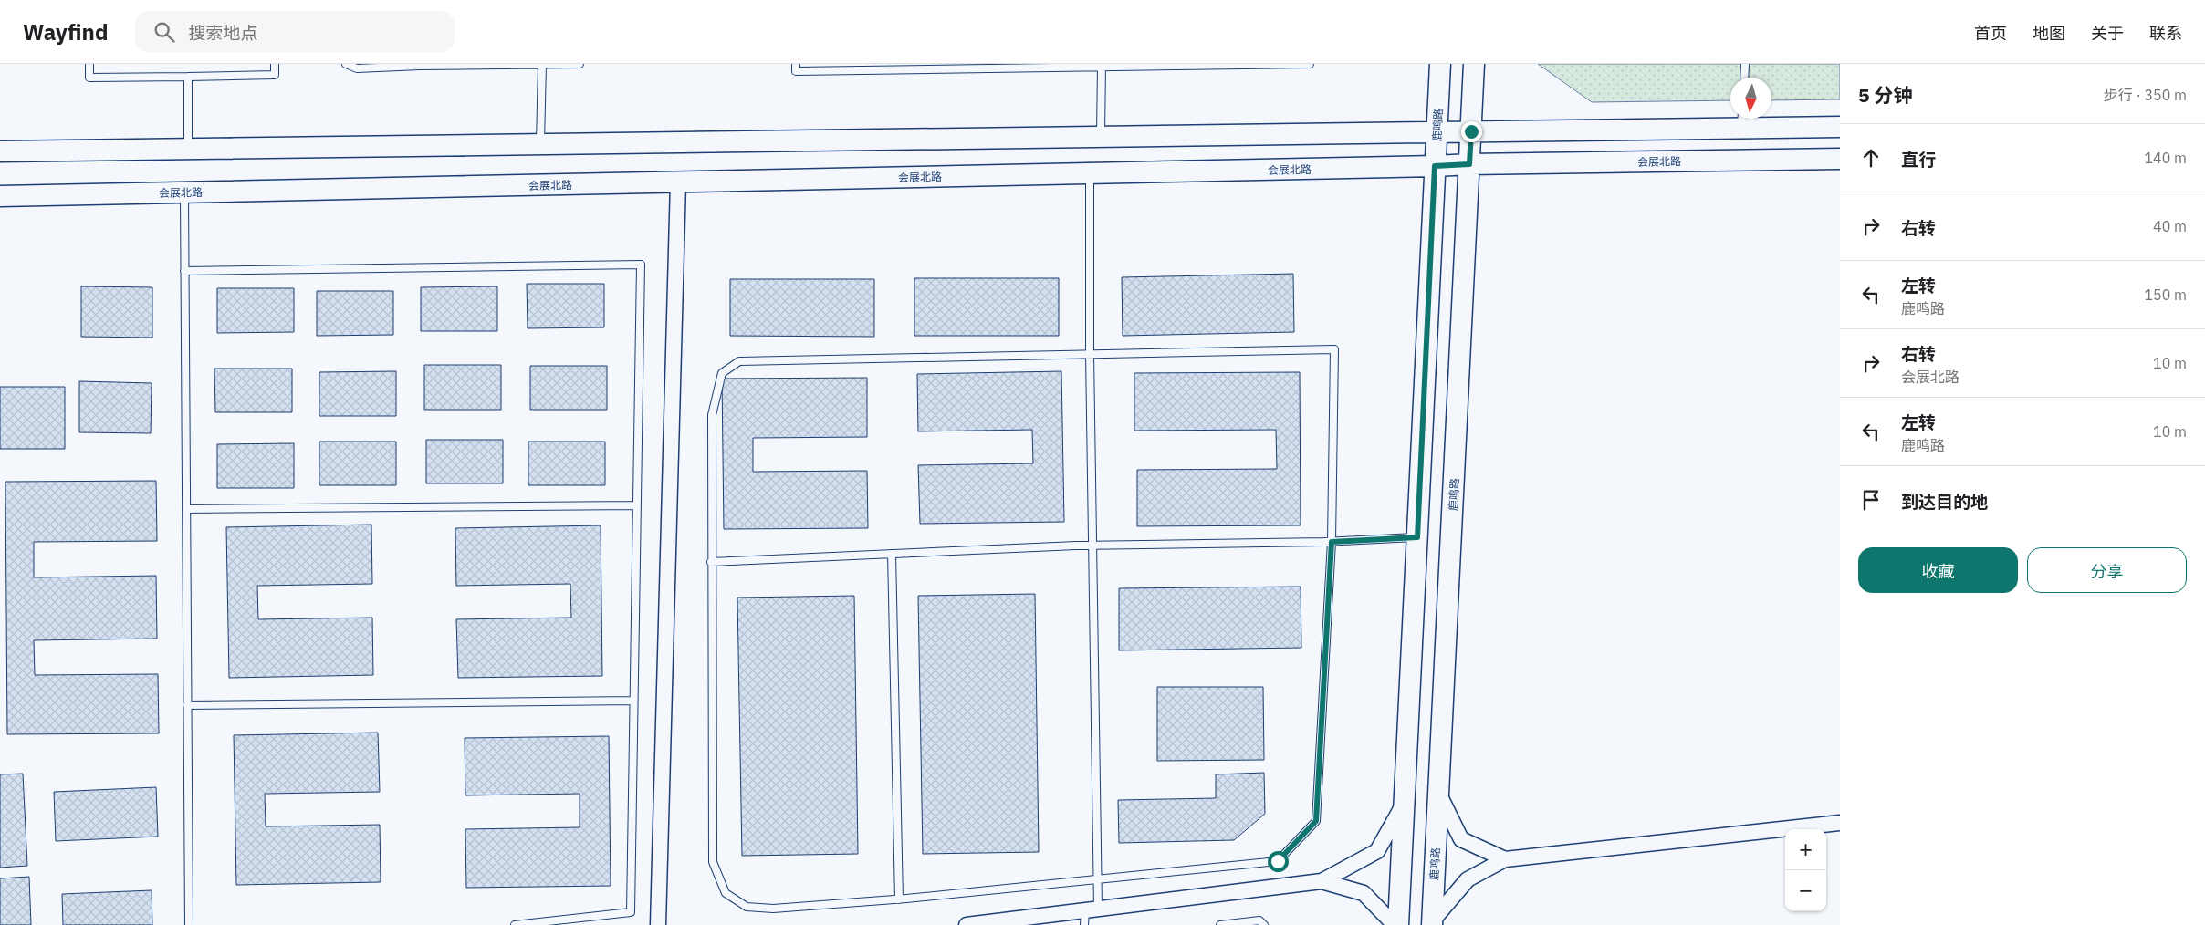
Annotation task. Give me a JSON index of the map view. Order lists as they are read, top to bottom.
{
  "streets": {
    "main road": ["鹿鸣路", "会展北路"]
  },
  "crossings": [
    ["鹿鸣路", "会展北路"]
  ],
  "north": "bottom",
  "page": {
    "header": "Wayfind",
    "search": "搜索地点",
    "nav": [
      "首页",
      "地图",
      "关于",
      "联系"
    ],
    "heading": ["5 分钟", "步行 · 350 m"],
    "list": [
      ["直行", "140 m"],
      ["右转", "40 m"],
      ["左转", "鹿鸣路", "150 m"],
      ["右转", "会展北路", "10 m"],
      ["左转", "鹿鸣路", "10 m"],
      "到达目的地"
    ],
    "buttons": ["收藏", "分享"],
    "map_buttons": ["+", "−"]
  }
}
